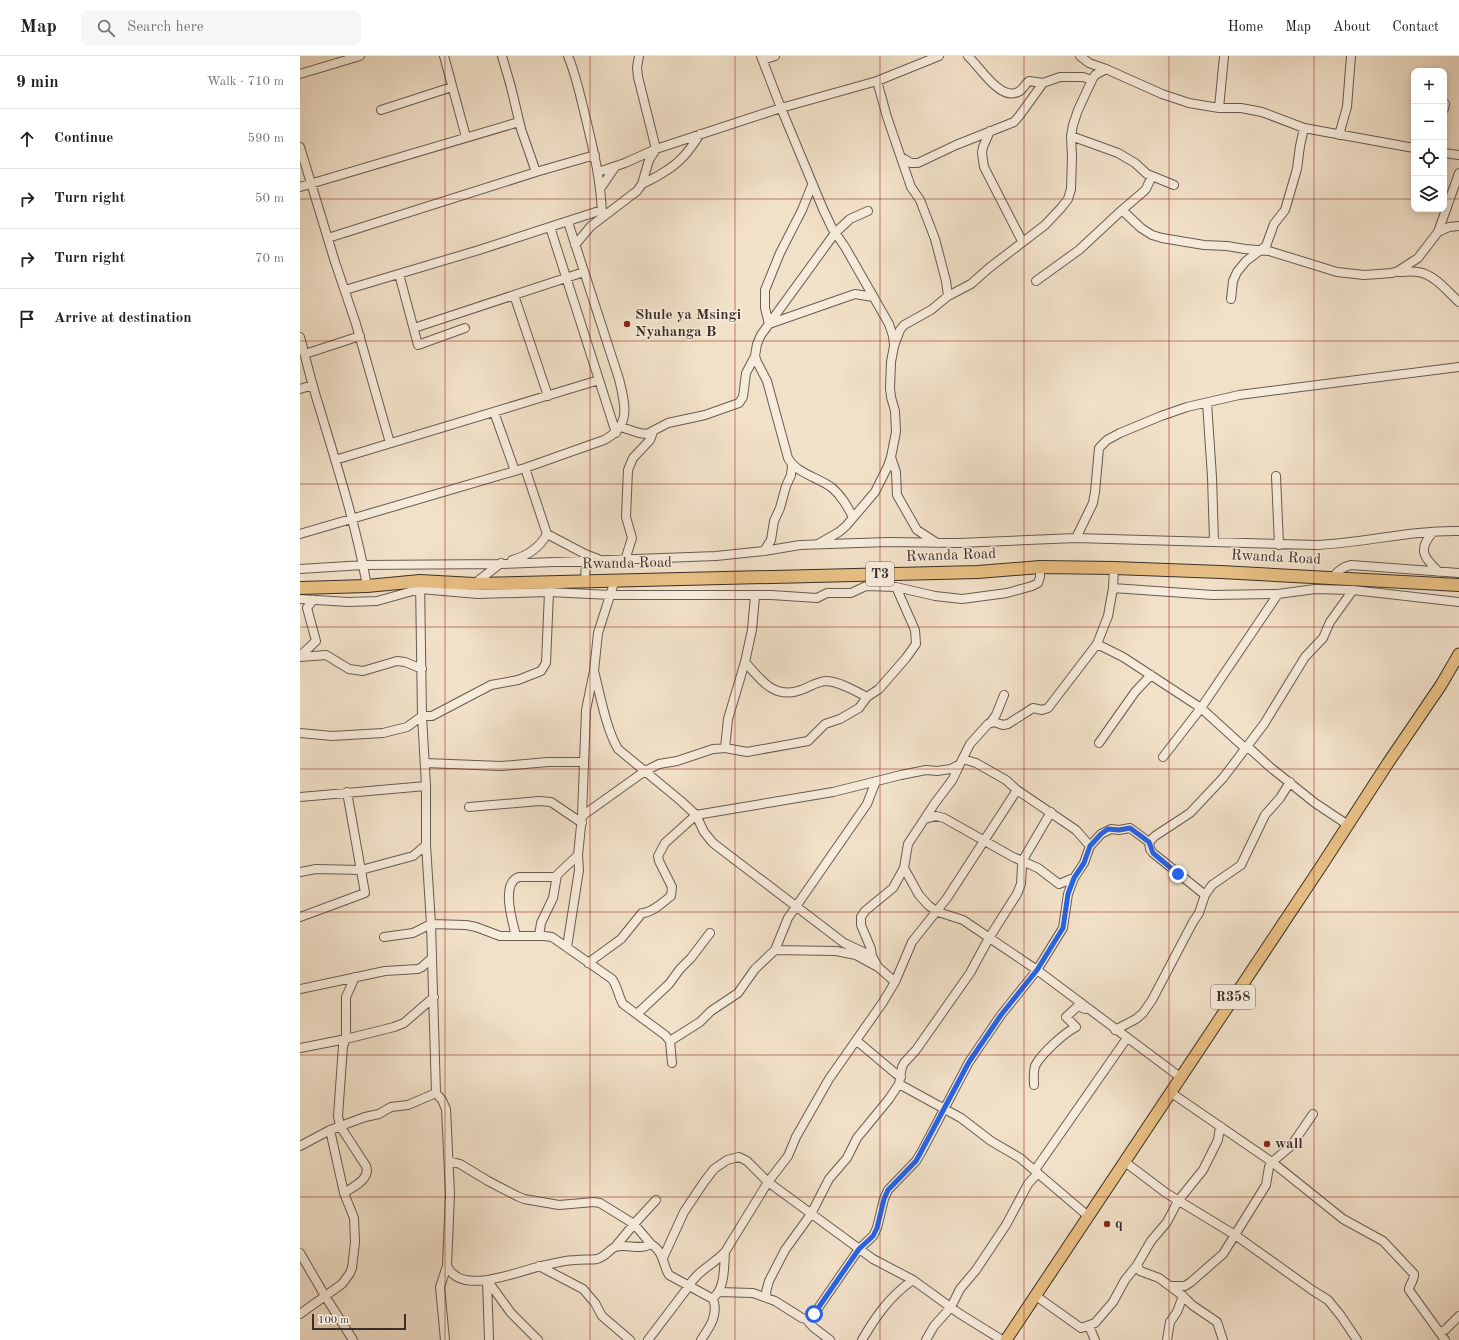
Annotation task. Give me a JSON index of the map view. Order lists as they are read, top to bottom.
{
  "streets": {
    "highway": ["Rwanda Road", "T3"],
    "main road": ["R358"]
  },
  "places": ["Shule ya Msingi Nyahanga B", "wall", "q"],
  "scale_bar": "100 m",
  "page": {
    "header": "Map",
    "search": "Search here",
    "nav": [
      "Home",
      "Map",
      "About",
      "Contact"
    ],
    "heading": ["9 min", "Walk · 710 m"],
    "map_buttons": ["+", "−"],
    "list": [
      ["Continue", "590 m"],
      ["Turn right", "50 m"],
      ["Turn right", "70 m"],
      "Arrive at destination"
    ],
    "scale": "100 m"
  }
}
